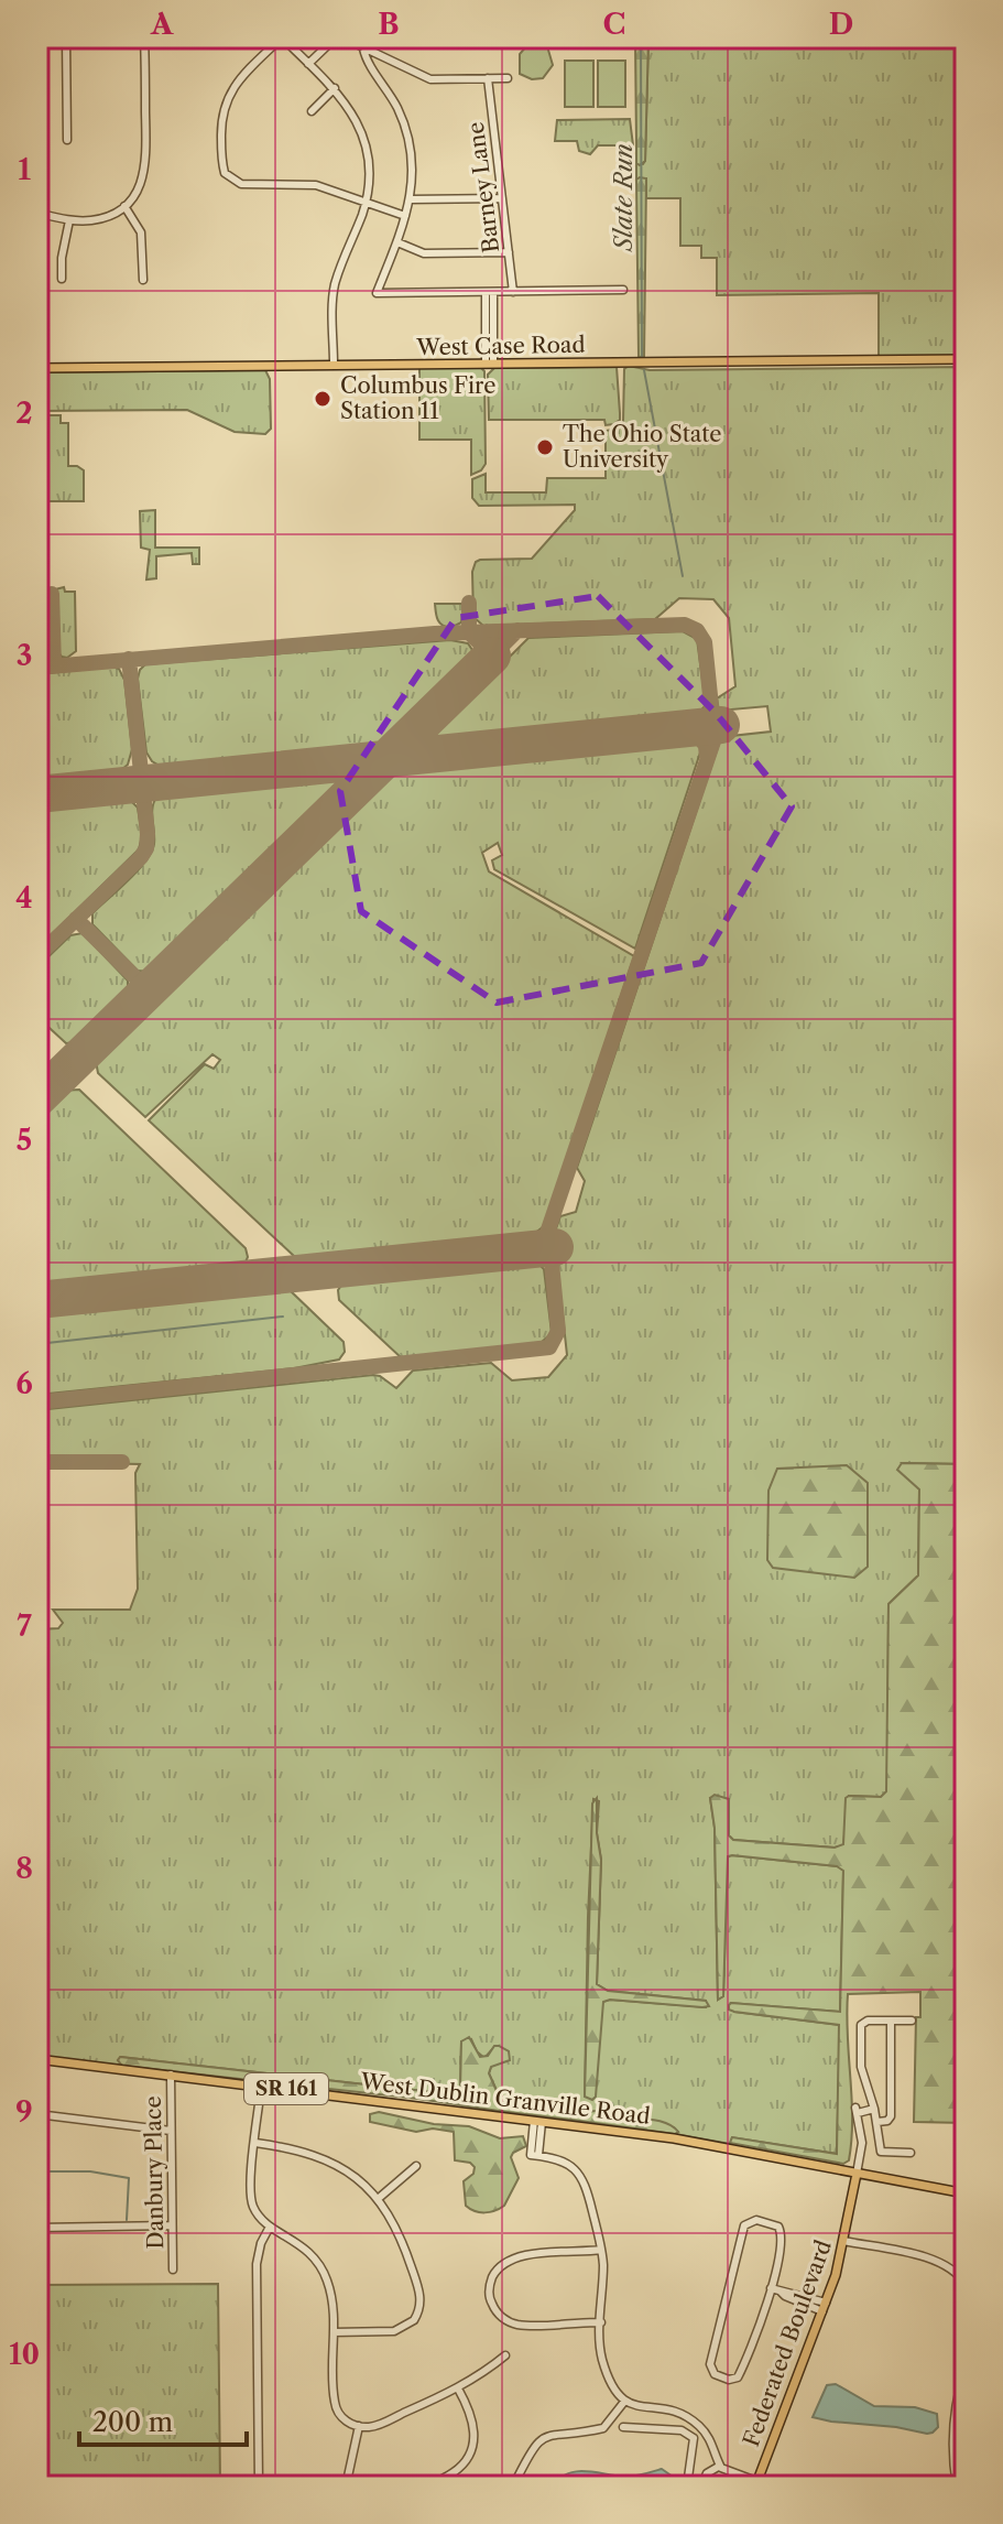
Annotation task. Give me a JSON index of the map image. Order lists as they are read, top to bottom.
{
  "streets": {
    "main road": [
      "West Case Road",
      "SR 161",
      "West Dublin Granville Road",
      "Federated Boulevard"
    ],
    "street": ["Barney Lane", "Danbury Place"]
  },
  "crossings": [
    ["West Dublin Granville Road", "Danbury Place"],
    ["West Dublin Granville Road", "Federated Boulevard"]
  ],
  "water": ["Slate Run"],
  "places": ["Columbus Fire Station 11", "The Ohio State University"],
  "scale_bar": "200 m",
  "grid": {
    "columns": [
      "A",
      "B",
      "C",
      "D"
    ],
    "rows": [
      "1",
      "2",
      "3",
      "4",
      "5",
      "6",
      "7",
      "8",
      "9",
      "10"
    ]
  }
}
